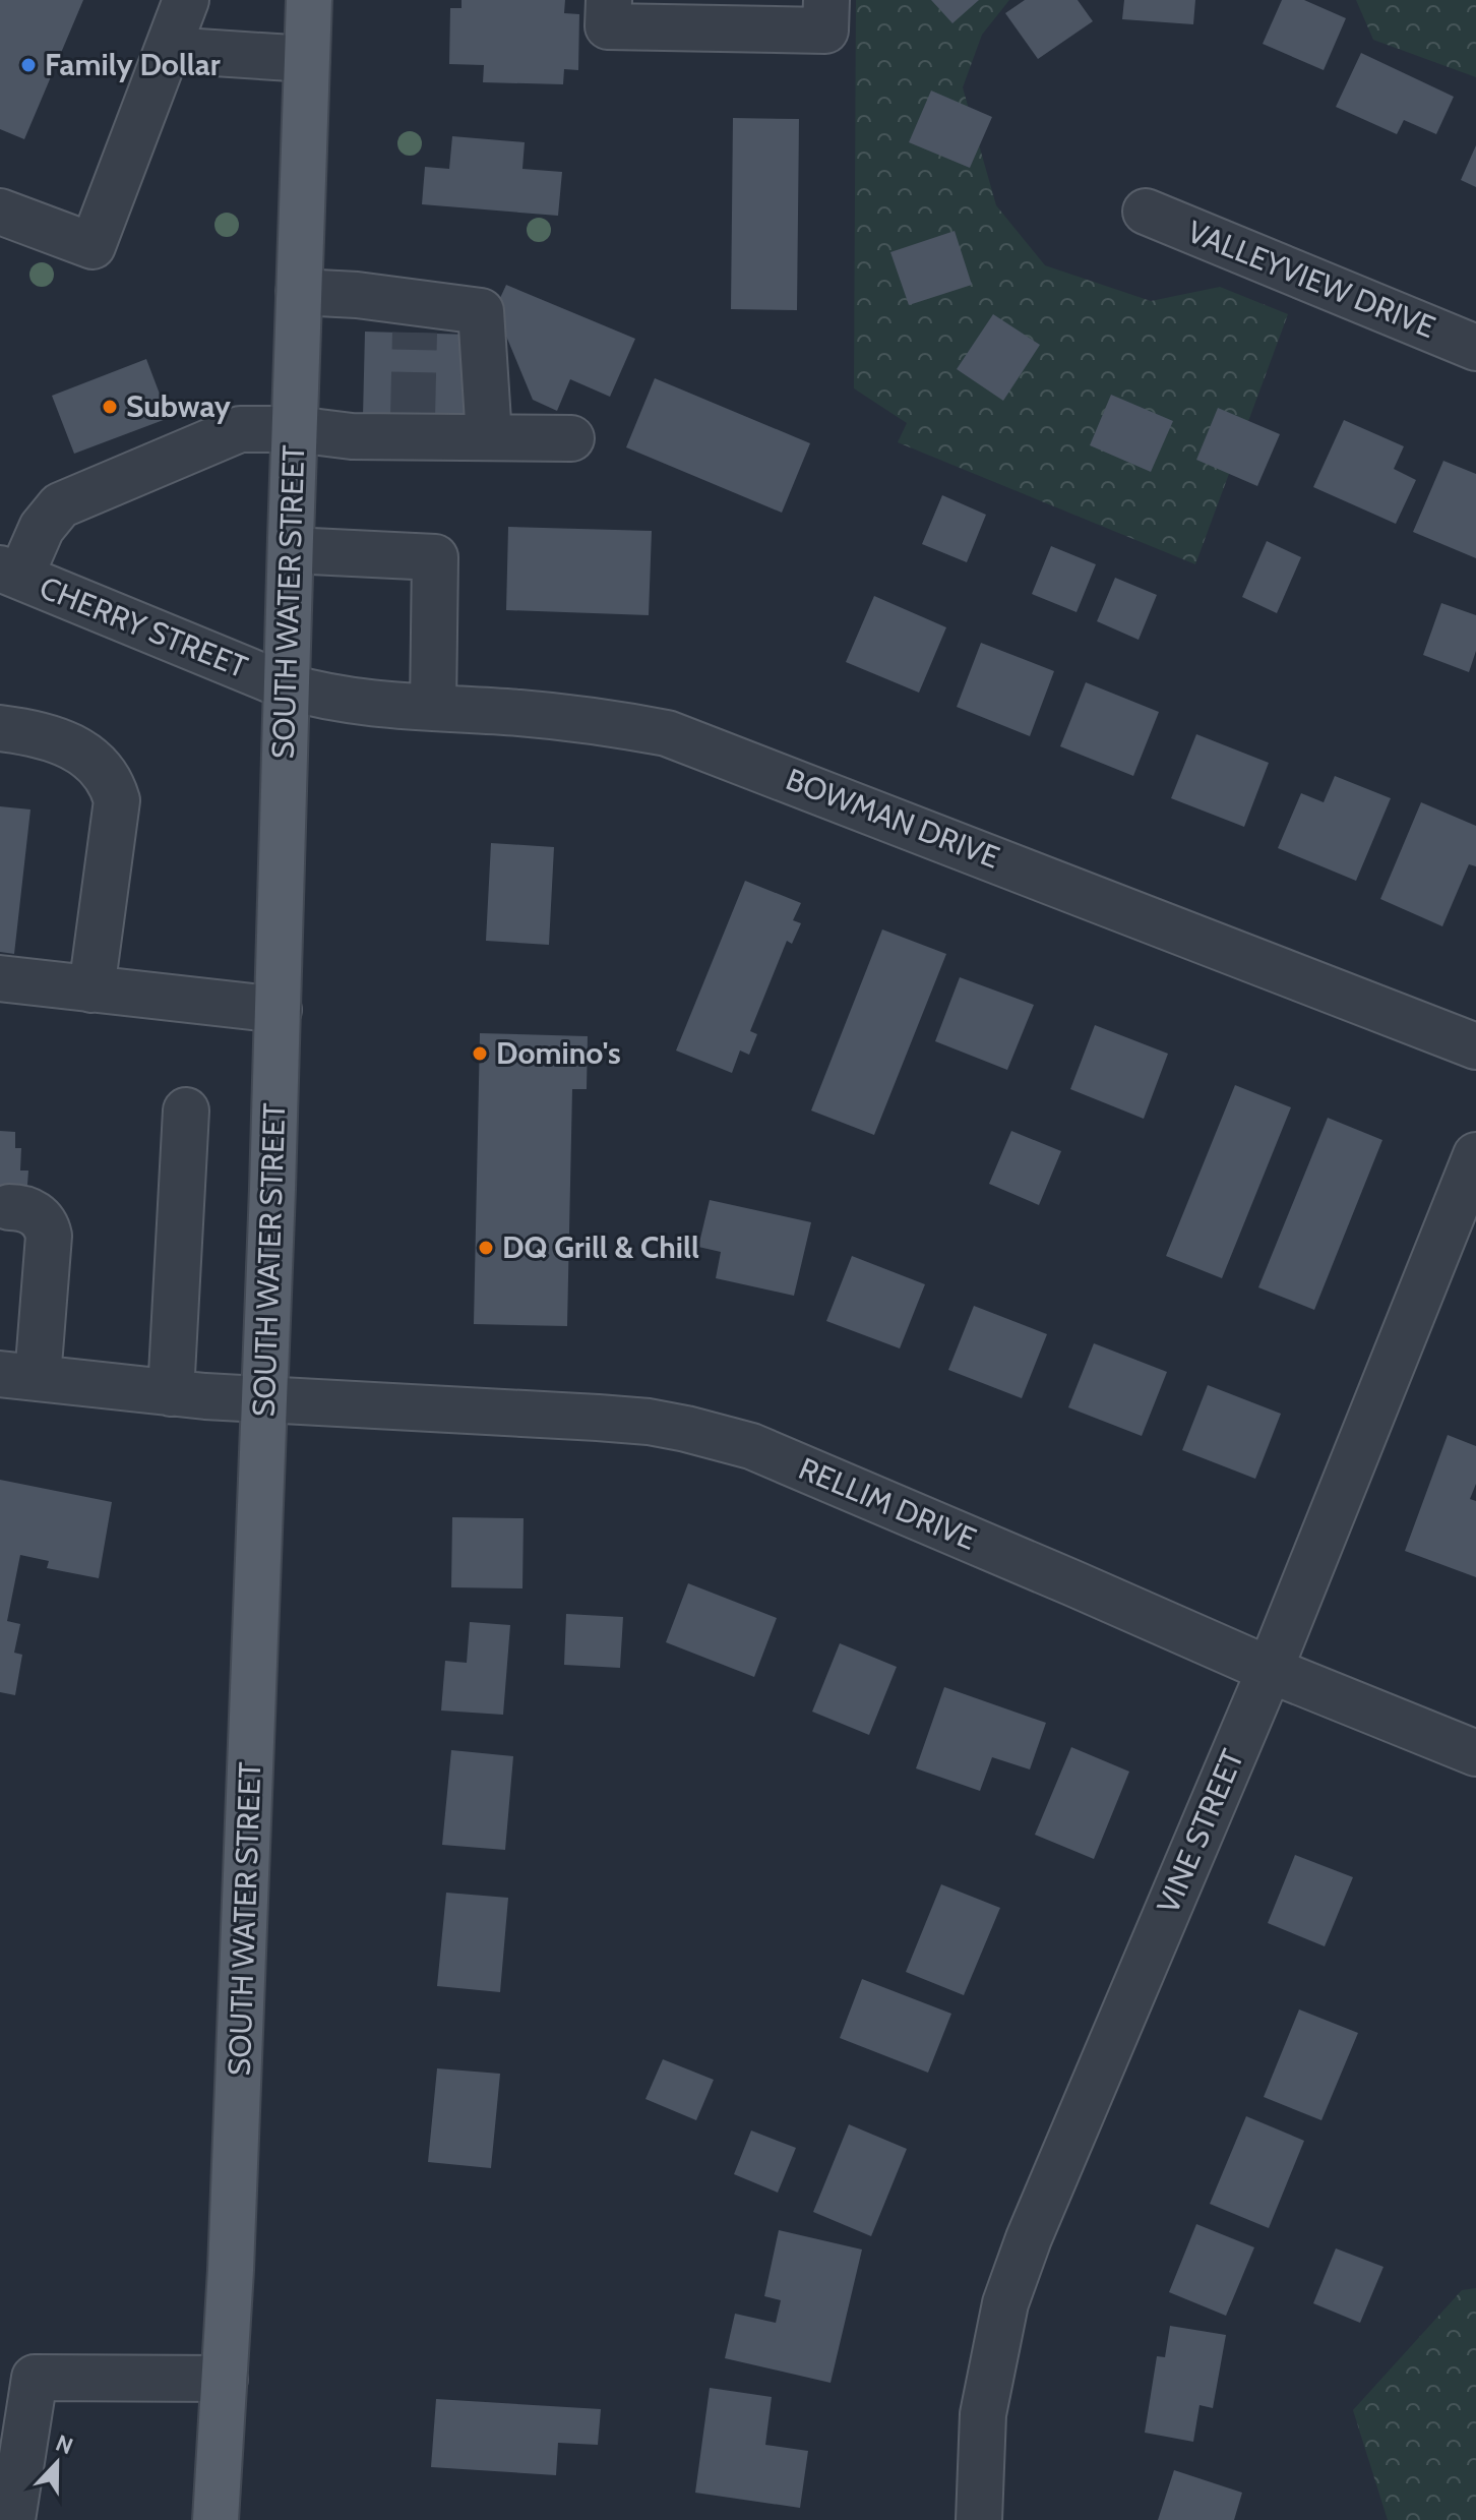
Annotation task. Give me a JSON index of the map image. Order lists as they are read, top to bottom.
{
  "streets": {
    "main road": ["SOUTH WATER STREET"],
    "street": [
      "VALLEYVIEW DRIVE",
      "CHERRY STREET",
      "BOWMAN DRIVE",
      "RELLIM DRIVE",
      "VINE STREET"
    ]
  },
  "crossings": [
    ["SOUTH WATER STREET", "CHERRY STREET"],
    ["SOUTH WATER STREET", "BOWMAN DRIVE"],
    ["SOUTH WATER STREET", "RELLIM DRIVE"],
    ["CHERRY STREET", "BOWMAN DRIVE"],
    ["RELLIM DRIVE", "VINE STREET"]
  ],
  "places": [
    "Family Dollar",
    "Subway",
    "Domino's",
    "DQ Grill & Chill"
  ],
  "north": "top"
}
